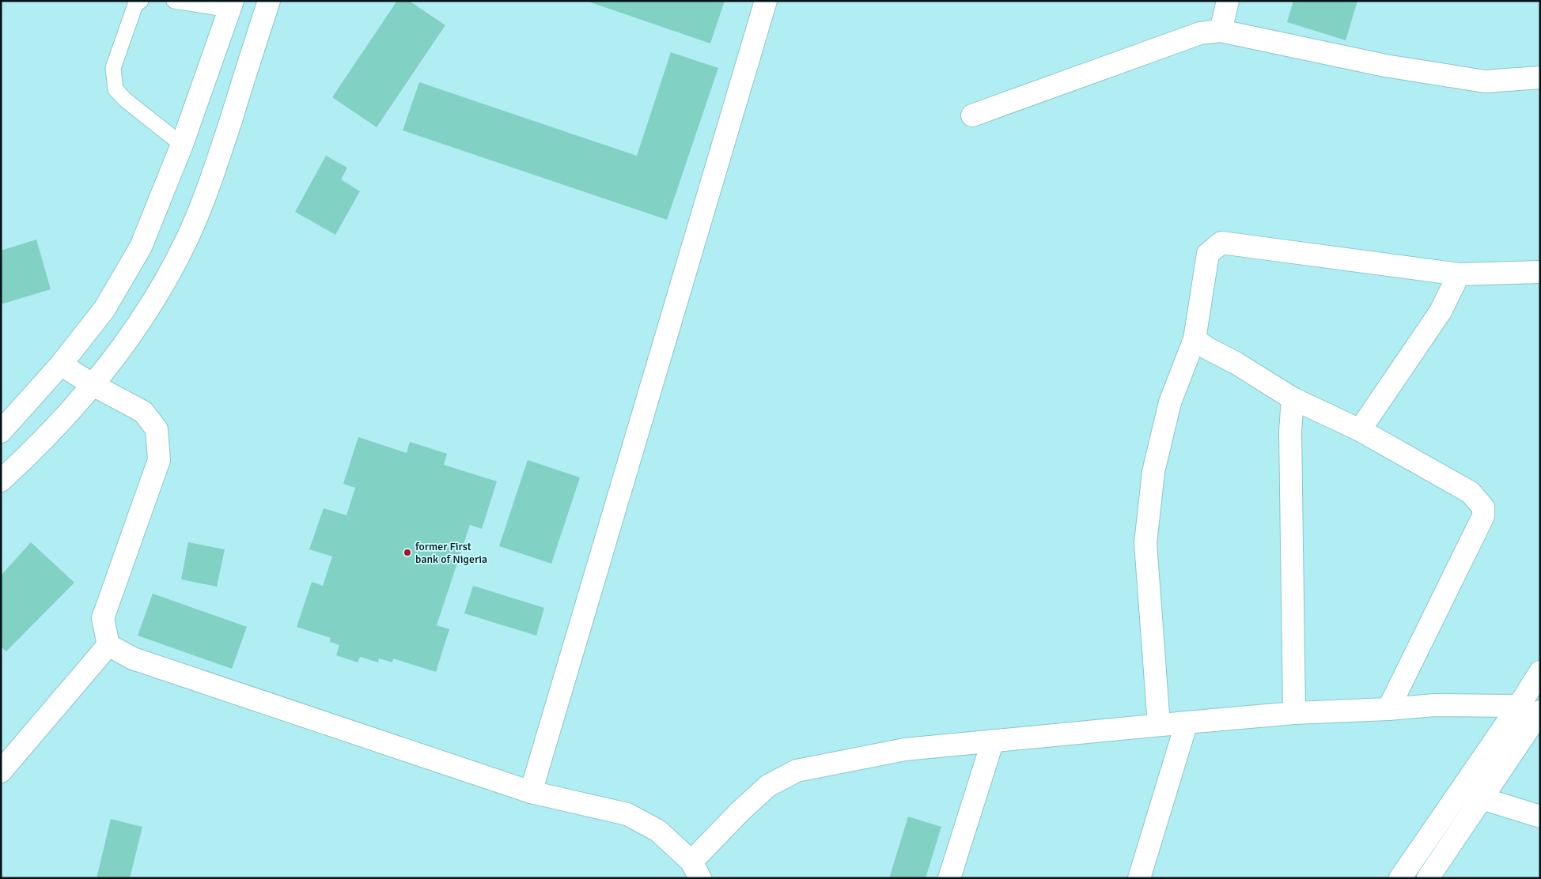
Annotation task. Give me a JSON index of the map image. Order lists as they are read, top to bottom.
{
  "places": ["former First bank of Nigeria"]
}
